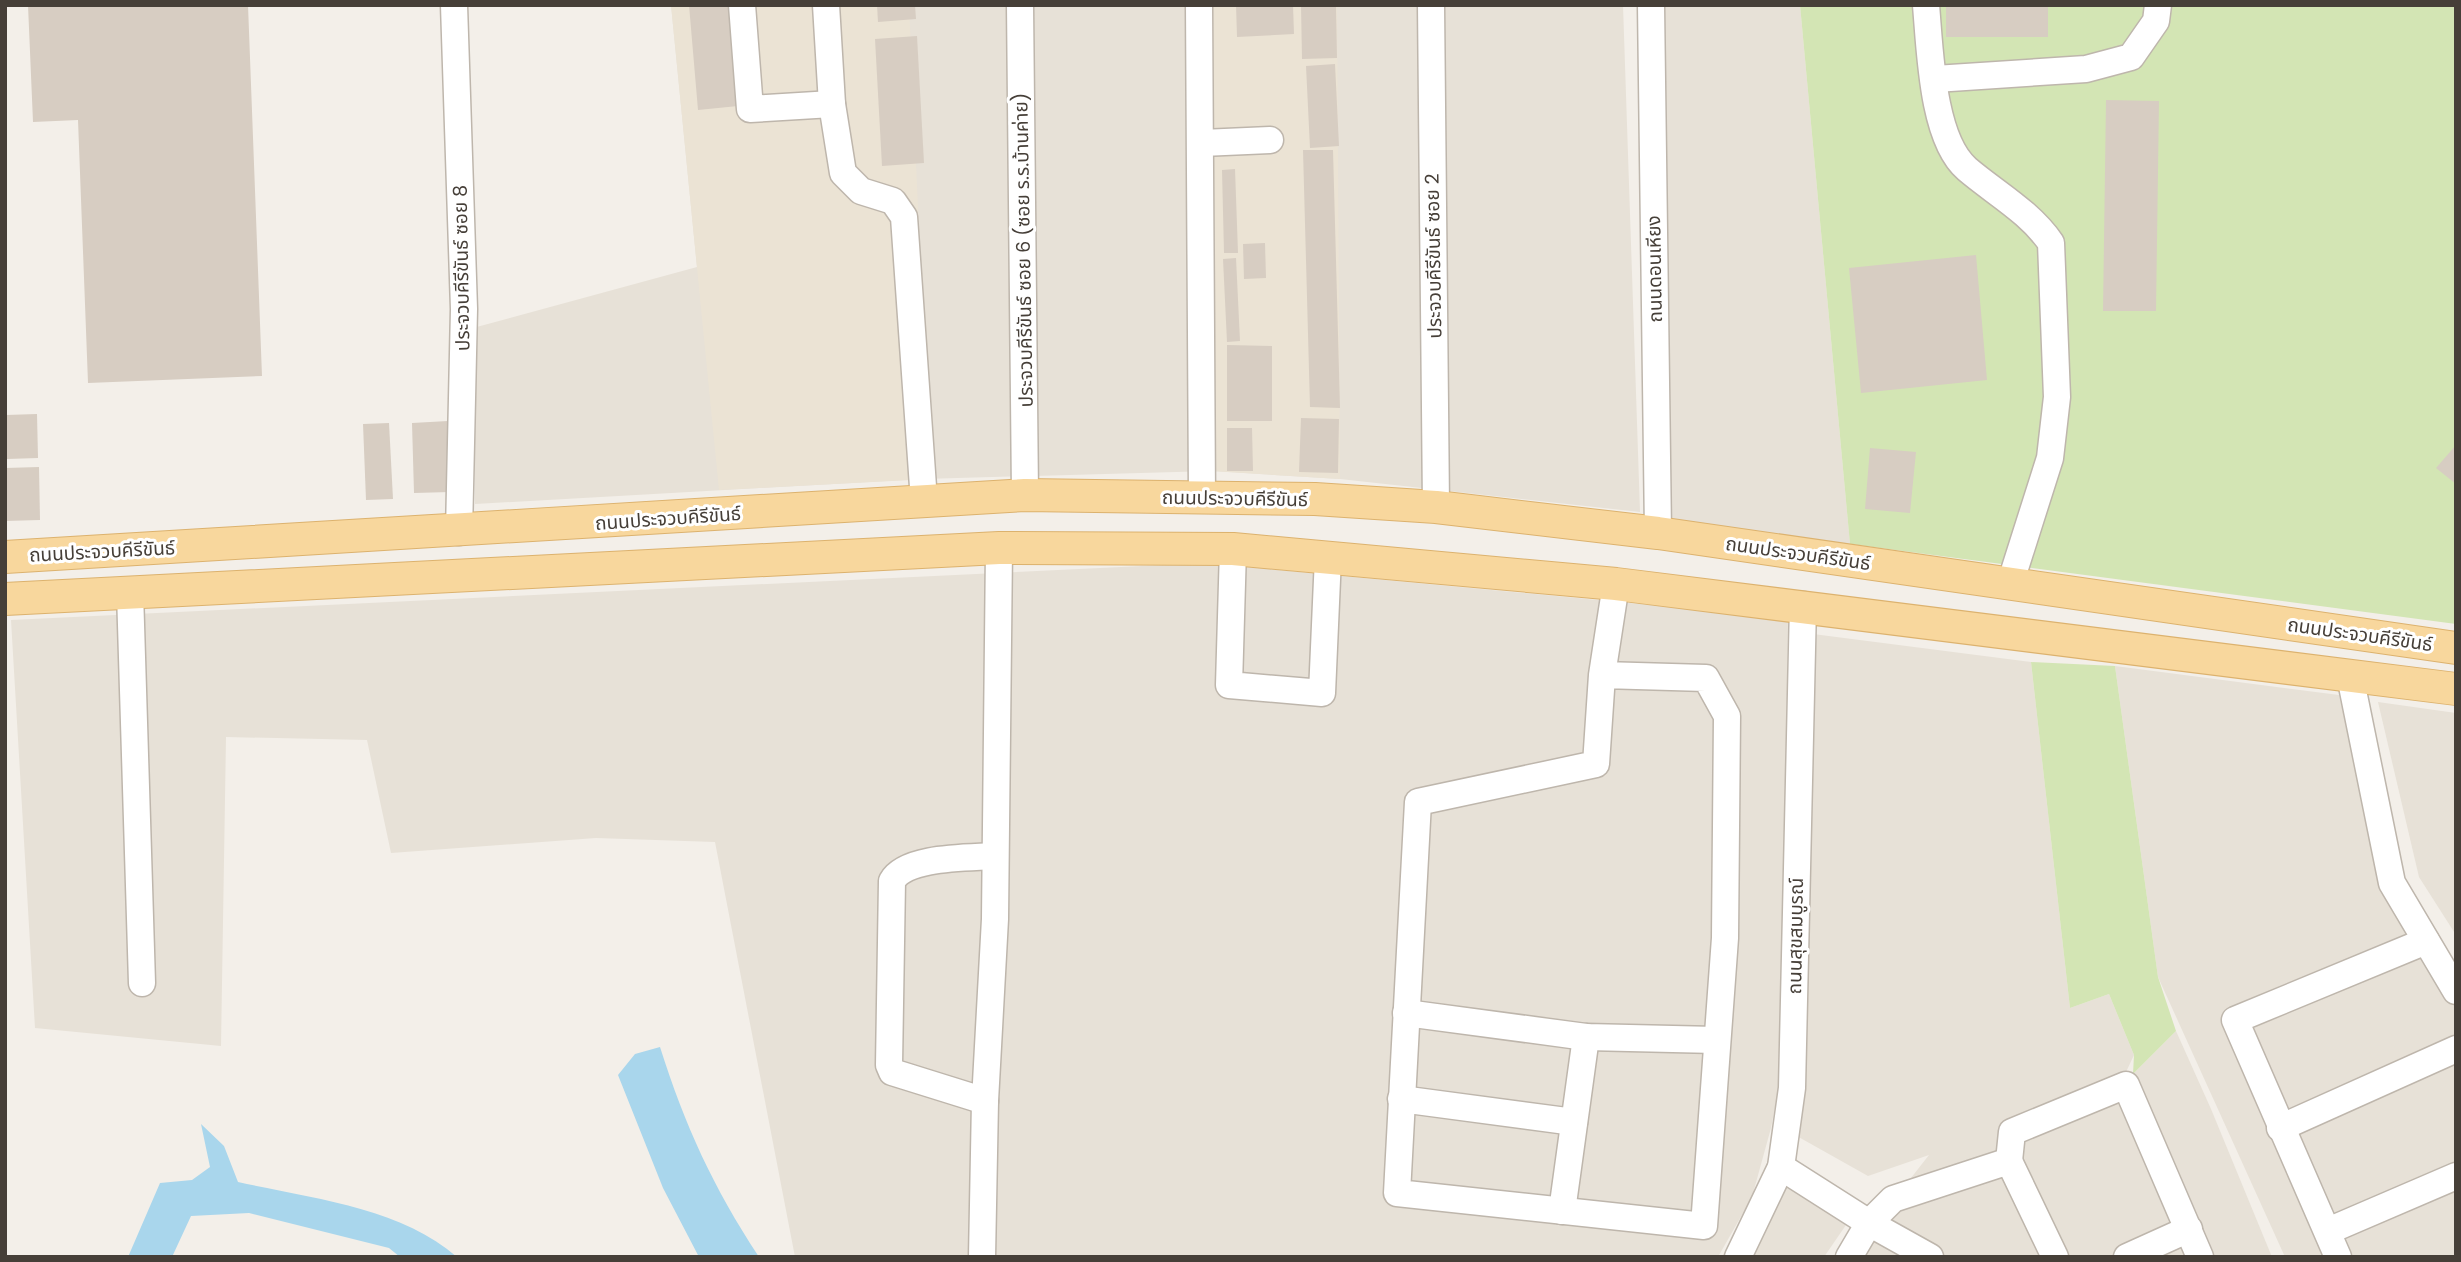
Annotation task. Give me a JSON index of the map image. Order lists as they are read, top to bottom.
{
  "streets": {
    "main road": ["ถนนประจวบคีรีขันธ์"],
    "street": [
      "ประจวบคีรีขันธ์ ซอย 6 (ซอย ร.ร.บ้านค่าย)",
      "ประจวบคีรีขันธ์ ซอย 2",
      "ประจวบคีรีขันธ์ ซอย 8",
      "ถนนดอนเหียง",
      "ถนนสุขสมบูรณ์"
    ]
  },
  "crossings": [
    ["ประจวบคีรีขันธ์ ซอย 6 (ซอย ร.ร.บ้านค่าย)", "ถนนประจวบคีรีขันธ์"],
    ["ประจวบคีรีขันธ์ ซอย 2", "ถนนประจวบคีรีขันธ์"],
    ["ประจวบคีรีขันธ์ ซอย 8", "ถนนประจวบคีรีขันธ์"],
    ["ถนนดอนเหียง", "ถนนประจวบคีรีขันธ์"]
  ]
}
